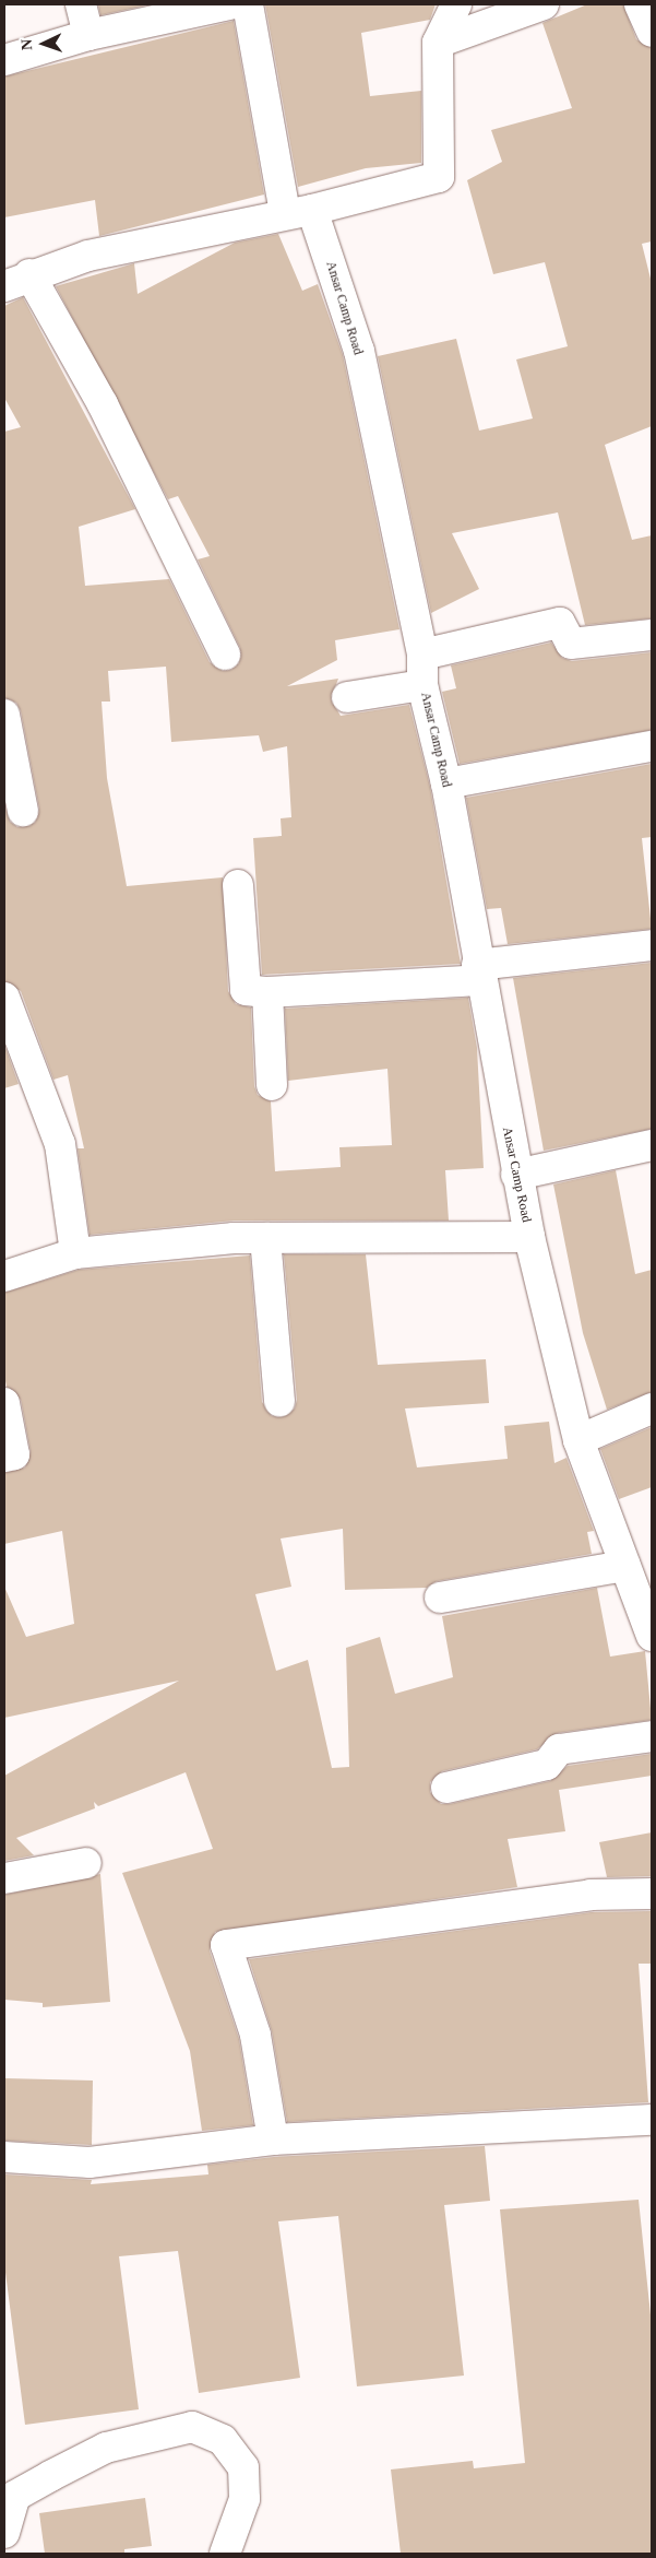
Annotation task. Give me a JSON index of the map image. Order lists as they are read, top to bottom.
{
  "streets": {
    "street": ["Ansar Camp Road"]
  },
  "north": "left"
}
